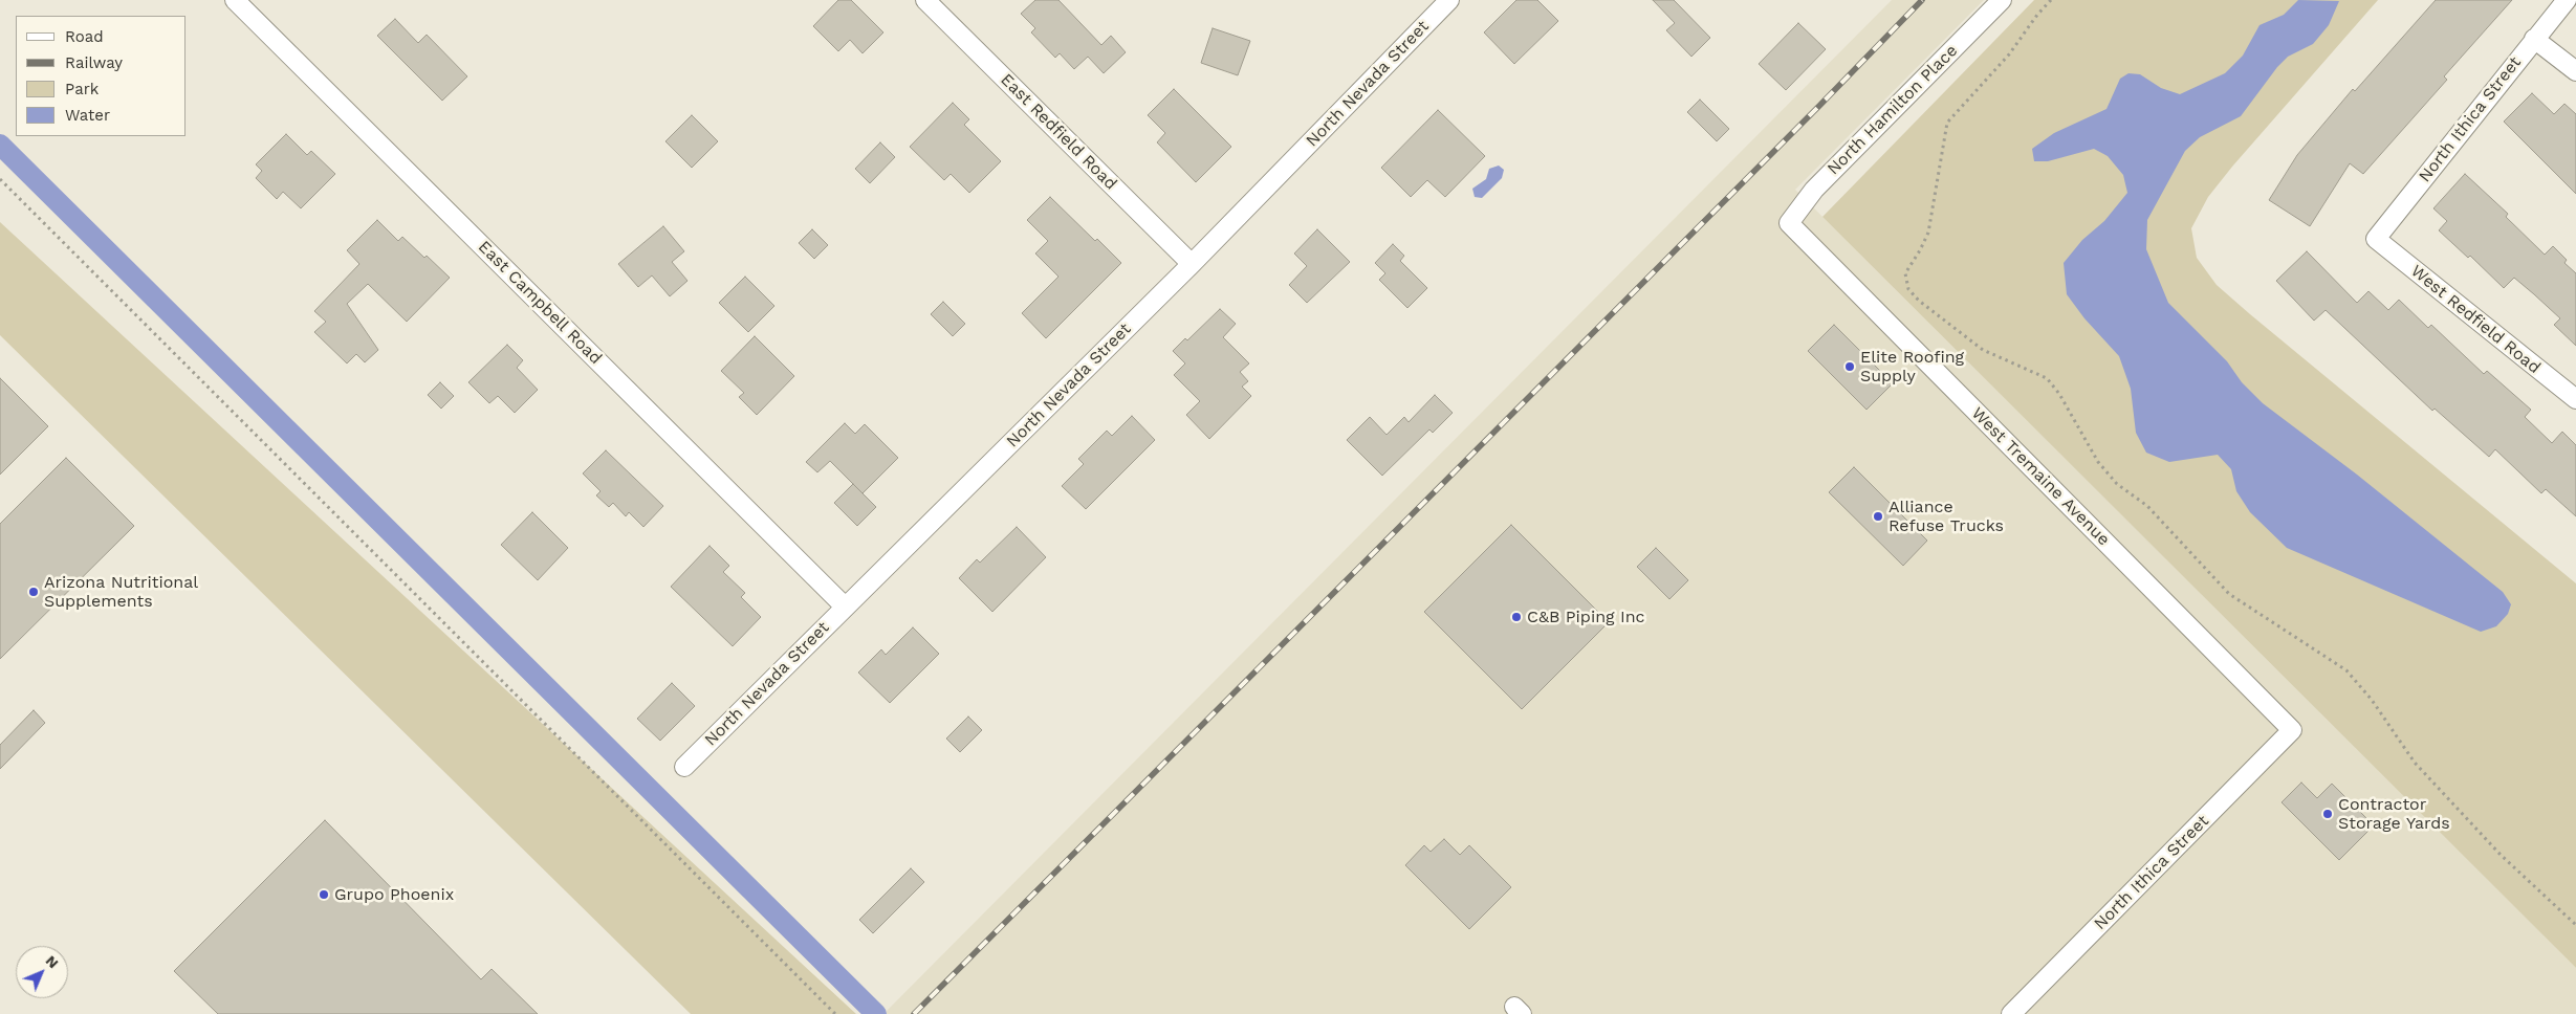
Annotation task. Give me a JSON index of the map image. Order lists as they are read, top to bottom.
{
  "streets": {
    "street": [
      "North Nevada Street",
      "North Hamilton Place",
      "North Ithica Street",
      "East Redfield Road",
      "East Campbell Road",
      "West Redfield Road",
      "West Tremaine Avenue"
    ]
  },
  "crossings": [
    ["North Nevada Street", "East Redfield Road"],
    ["North Nevada Street", "East Campbell Road"],
    ["North Hamilton Place", "West Tremaine Avenue"],
    ["North Ithica Street", "West Redfield Road"],
    ["North Ithica Street", "West Tremaine Avenue"]
  ],
  "places": [
    "Elite Roofing Supply",
    "Alliance Refuse Trucks",
    "Arizona Nutritional Supplements",
    "C&B Piping Inc",
    "Contractor Storage Yards",
    "Grupo Phoenix"
  ],
  "legend": [
    "Road",
    "Railway",
    "Park",
    "Water"
  ],
  "north": "top right"
}
